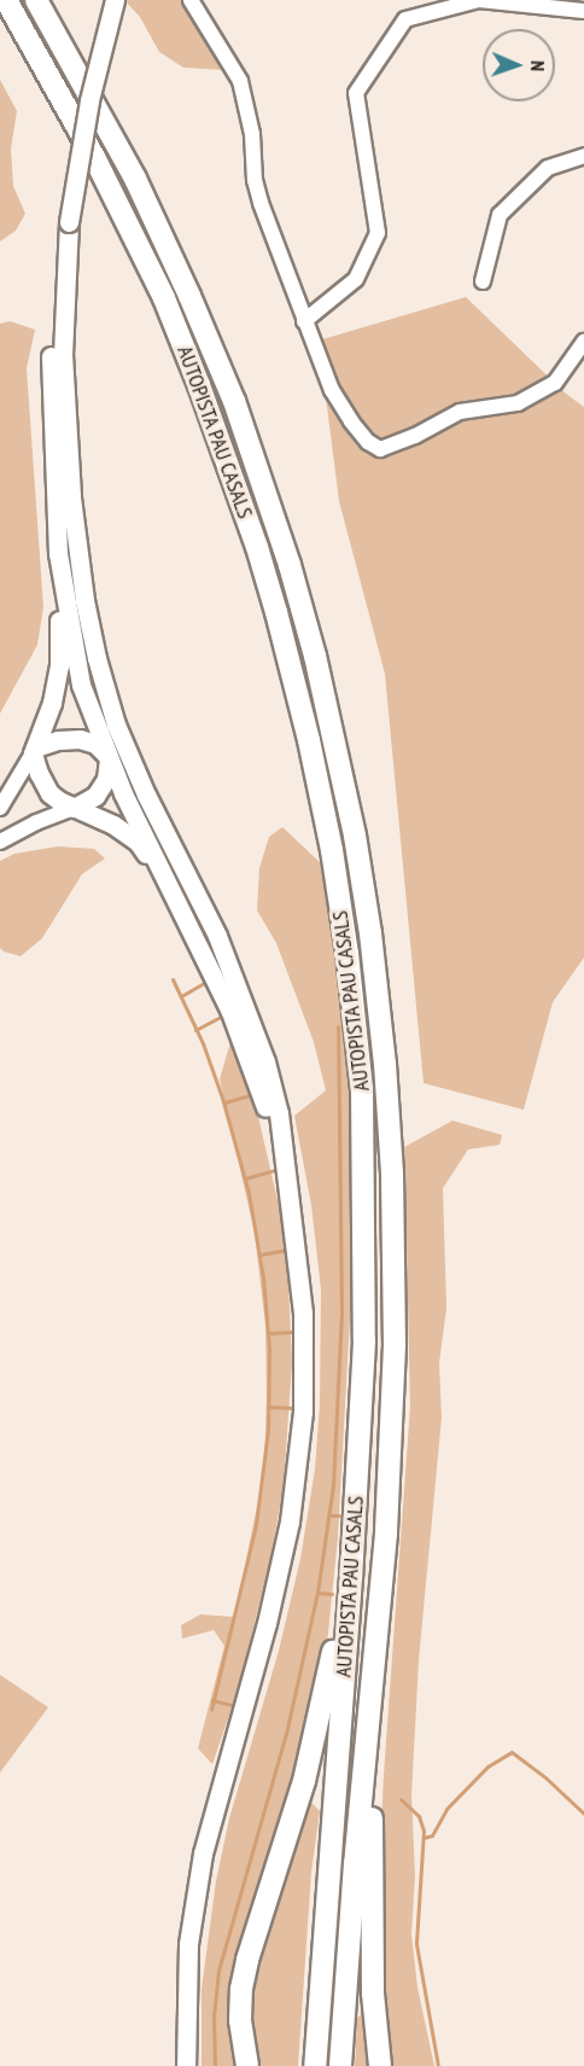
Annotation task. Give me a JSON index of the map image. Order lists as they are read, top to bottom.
{
  "streets": {
    "highway": ["AUTOPISTA PAU CASALS"]
  },
  "north": "right"
}
